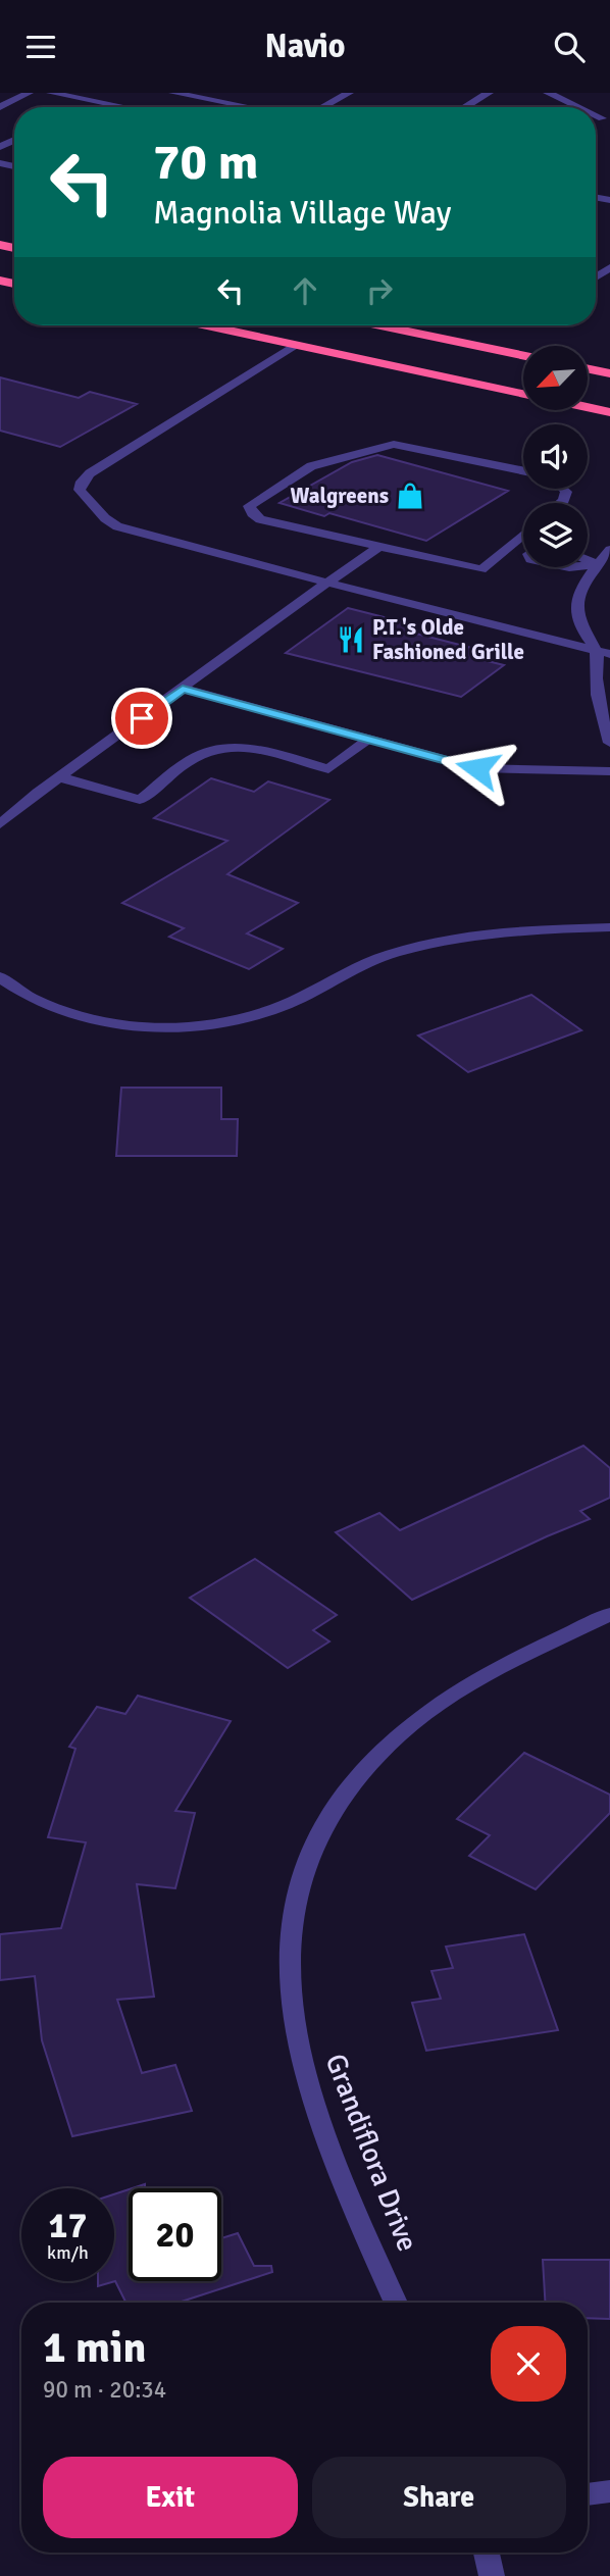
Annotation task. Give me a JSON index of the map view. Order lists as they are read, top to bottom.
{
  "streets": {
    "street": ["Grandiflora Drive"]
  },
  "places": {
    "shop": ["Walgreens"],
    "restaurant": ["P.T.'s Olde Fashioned Grille"]
  },
  "north": "bottom left",
  "page": {
    "header": "Navio",
    "turn": ["70 m", "Magnolia Village Way"],
    "speed": "17 km/h",
    "limit": "20",
    "heading": ["1 min", "90 m · 20:34"],
    "buttons": ["Exit", "Share"]
  }
}
